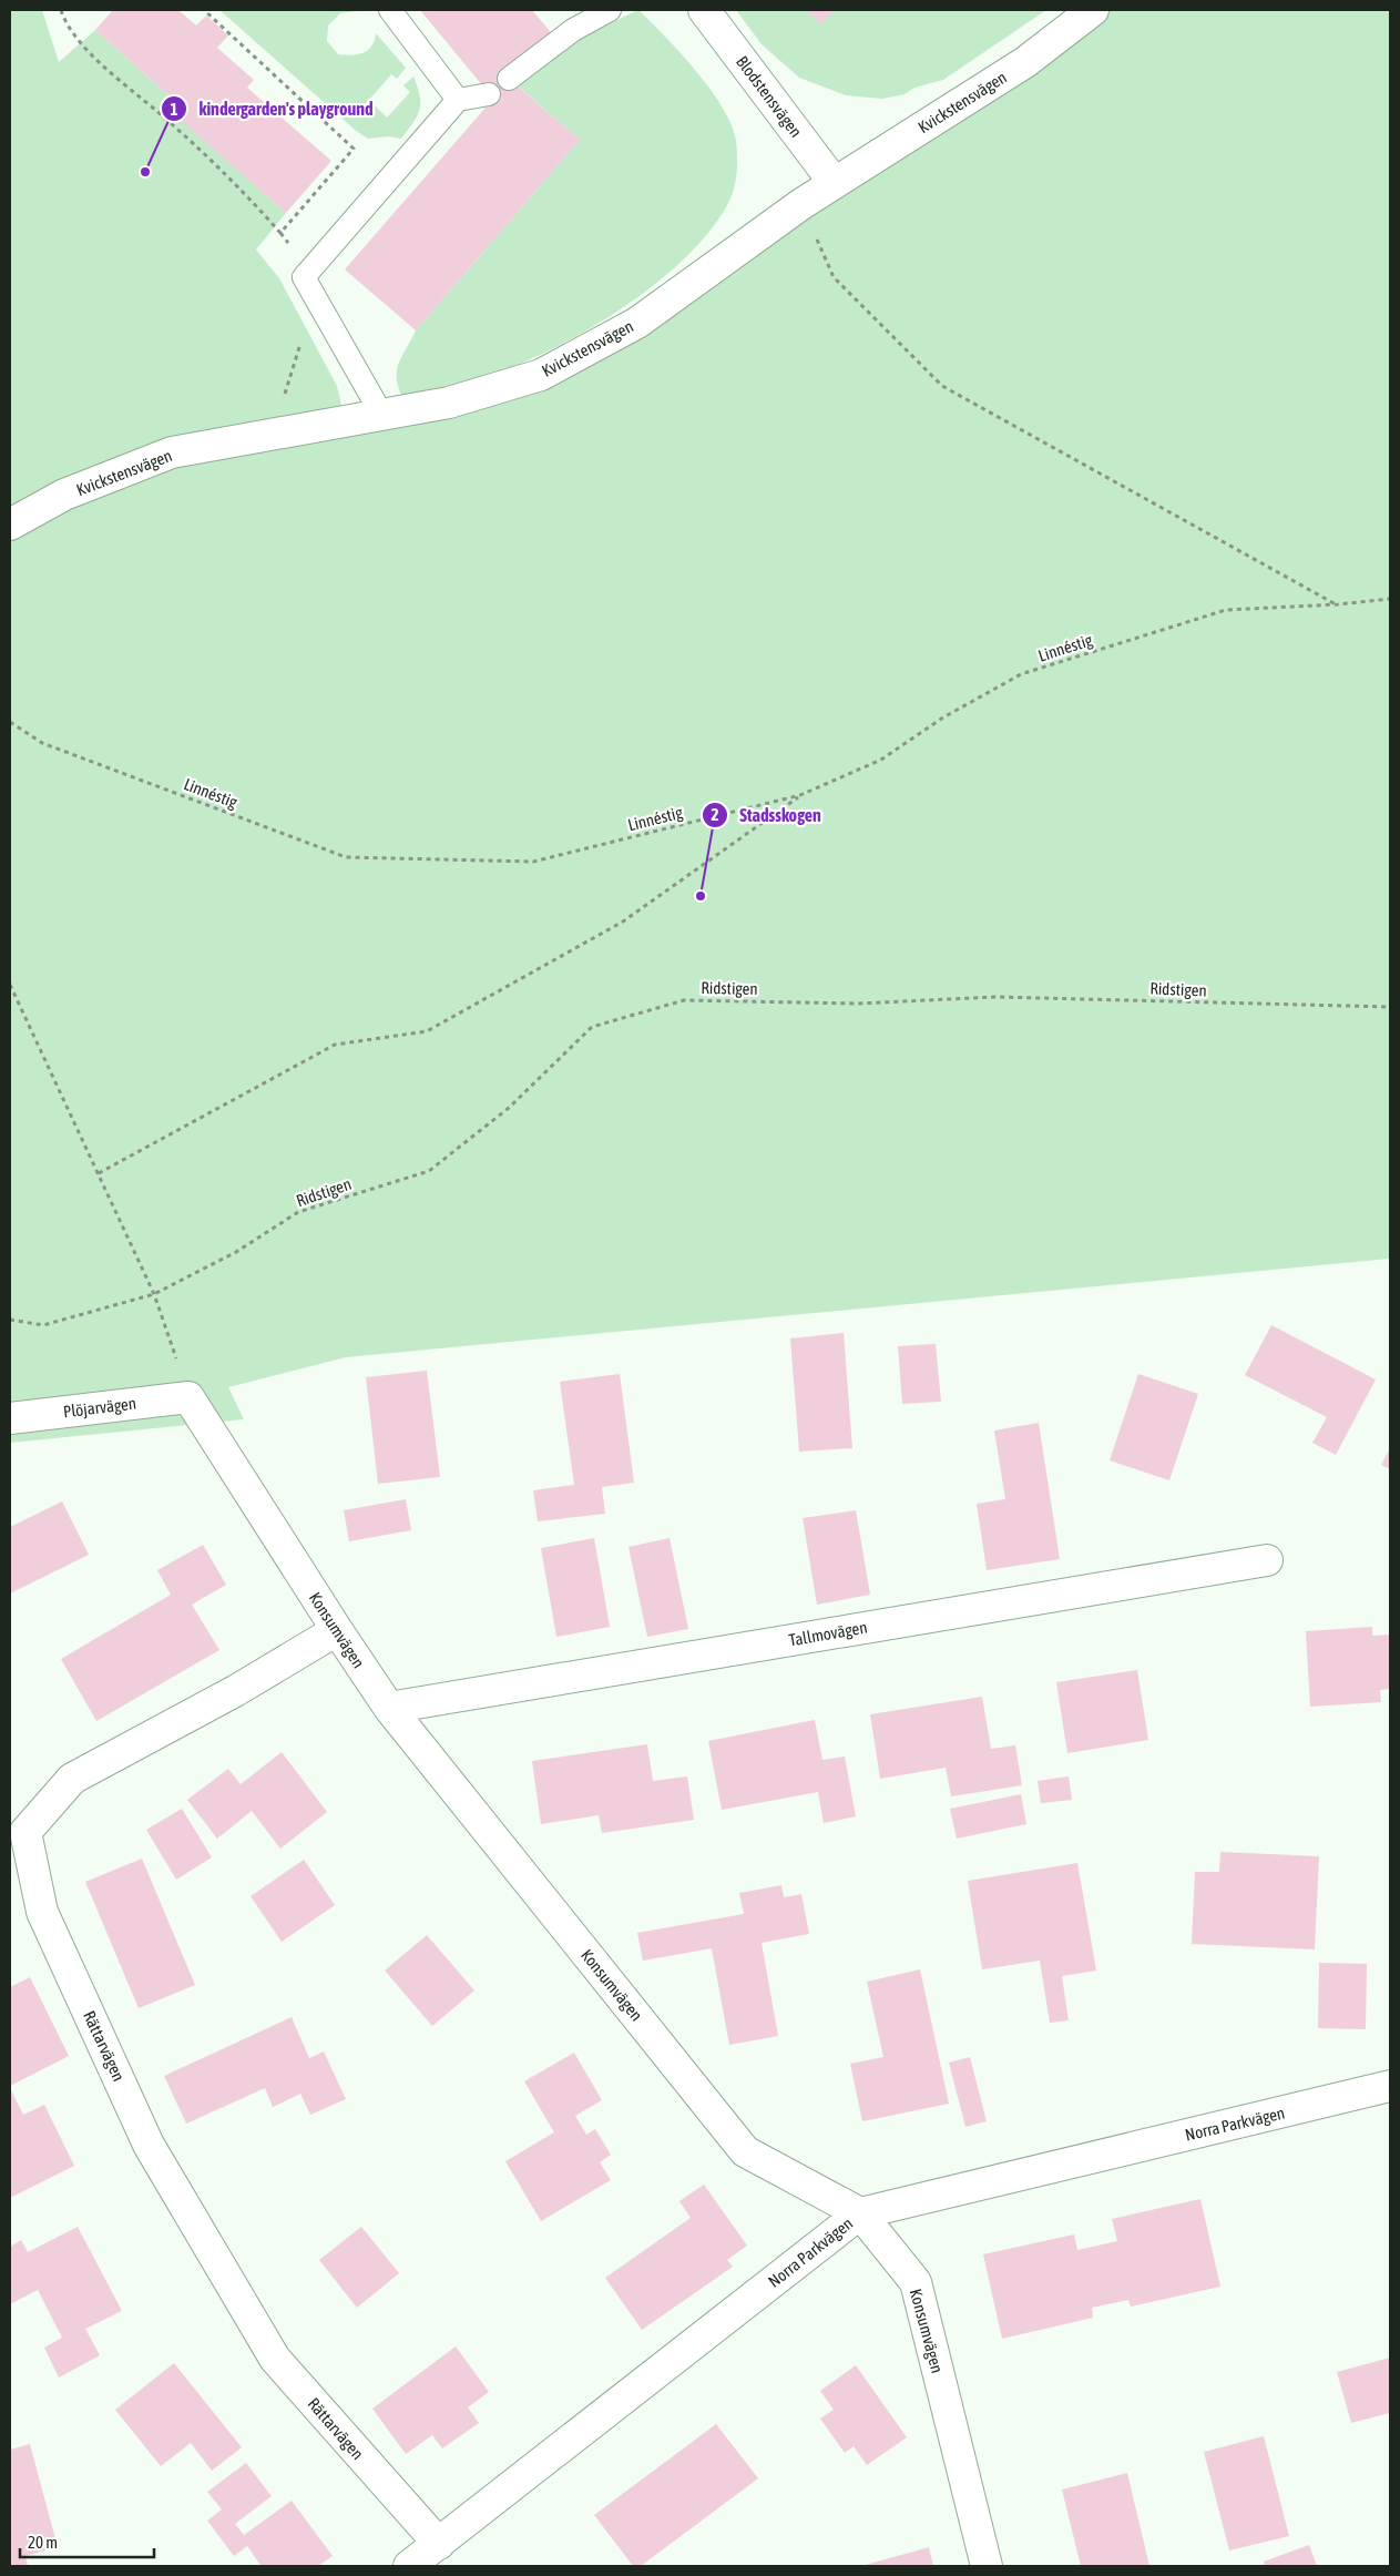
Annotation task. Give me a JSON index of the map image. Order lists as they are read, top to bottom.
{
  "streets": {
    "street": [
      "Blodstensvägen",
      "Kvickstensvägen",
      "Plöjarvägen",
      "Konsumvägen",
      "Tallmovägen",
      "Rättarvägen",
      "Norra Parkvägen"
    ],
    "path": ["Linnéstig", "Ridstigen"]
  },
  "crossings": [
    ["Blodstensvägen", "Kvickstensvägen"],
    ["Plöjarvägen", "Konsumvägen"],
    ["Konsumvägen", "Tallmovägen"],
    ["Konsumvägen", "Rättarvägen"],
    ["Konsumvägen", "Norra Parkvägen"],
    ["Rättarvägen", "Norra Parkvägen"]
  ],
  "places": ["kindergarden's playground", "Stadsskogen"],
  "scale_bar": "20 m"
}
